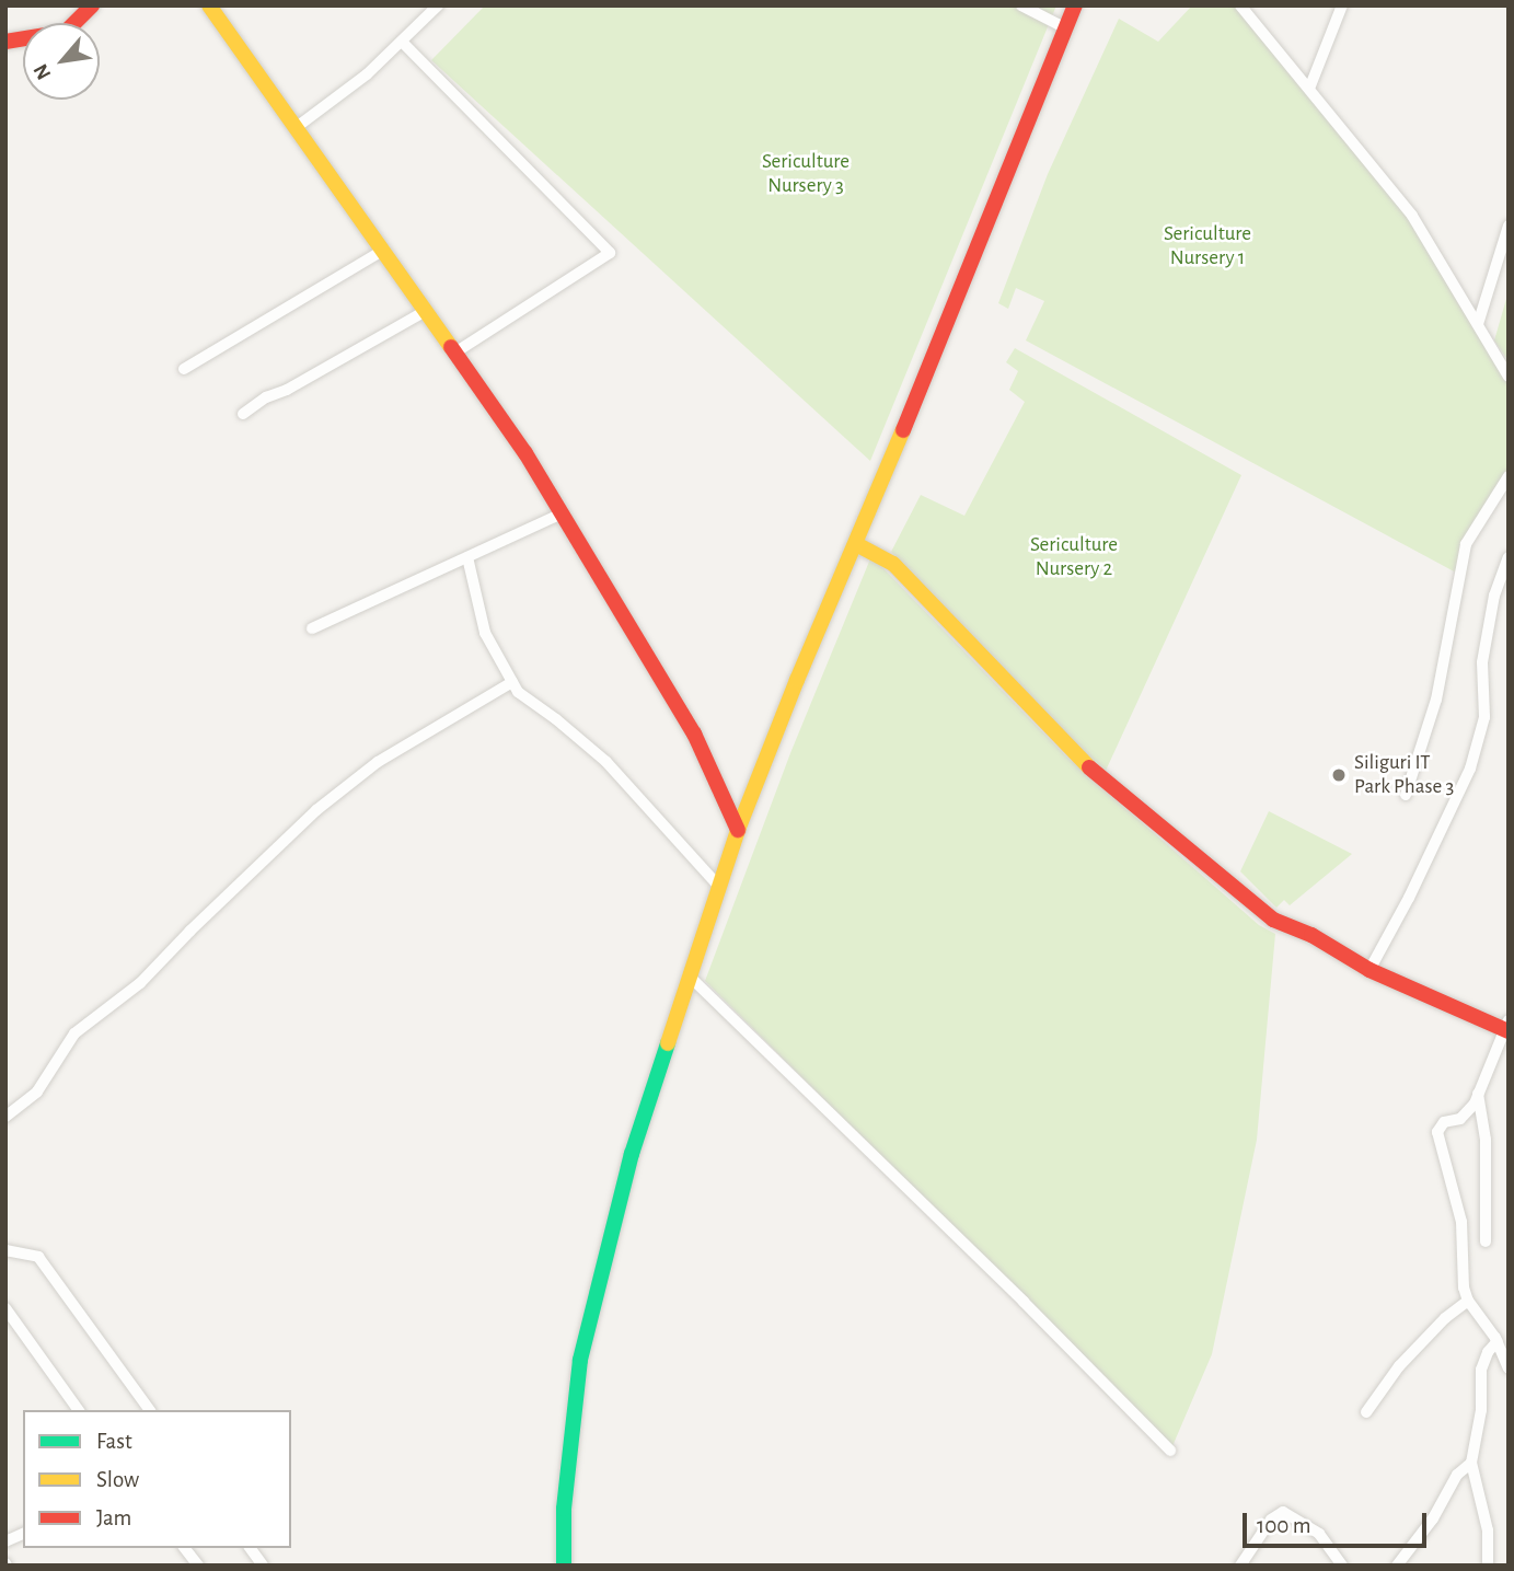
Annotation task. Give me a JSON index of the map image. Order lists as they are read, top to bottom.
{
  "parks": ["Sericulture Nursery 3", "Sericulture Nursery 1", "Sericulture Nursery 2"],
  "places": ["Siliguri IT Park Phase 3"],
  "legend": ["Fast", "Slow", "Jam"],
  "scale_bar": "100 m",
  "north": "bottom left"
}
